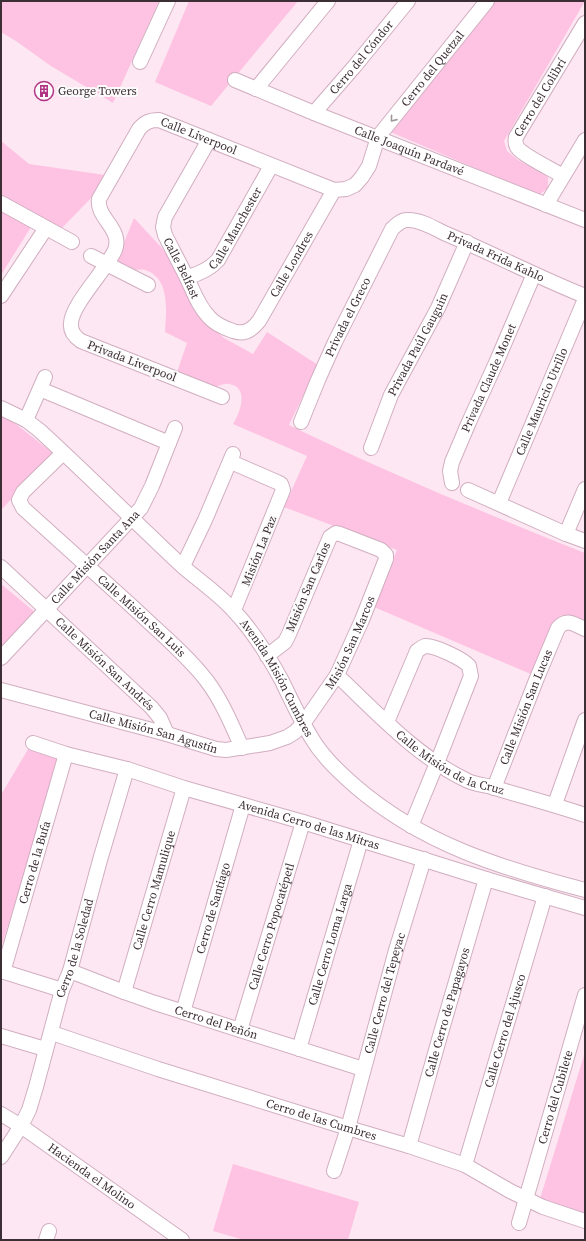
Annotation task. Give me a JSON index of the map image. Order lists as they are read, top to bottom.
{
  "streets": {
    "street": [
      "Cerro del Cóndor",
      "Cerro del Quetzal",
      "Cerro del Colibrí",
      "Calle Liverpool",
      "Calle Joaquín Pardavé",
      "Calle Manchester",
      "Privada Frida Kahlo",
      "Calle Londres",
      "Calle Belfast",
      "Privada el Greco",
      "Privada Paúl Gauguin",
      "Privada Liverpool",
      "Privada Claude Monet",
      "Calle Mauricio Utrillo",
      "Misión La Paz",
      "Calle Misión Santa Ana",
      "Misión San Carlos",
      "Calle Misión San Luis",
      "Misión San Marcos",
      "Calle Misión San Andrés",
      "Avenida Misión Cumbres",
      "Calle Misión San Lucas",
      "Calle Misión San Agustín",
      "Calle Misión de la Cruz",
      "Avenida Cerro de las Mitras",
      "Cerro de la Bufa",
      "Calle Cerro Mamulique",
      "Cerro de Santiago",
      "Calle Cerro Popocatépetl",
      "Calle Cerro Loma Larga",
      "Cerro de la Soledad",
      "Calle Cerro del Tepeyac",
      "Calle Cerro de Papagayos",
      "Cerro del Peñón",
      "Calle Cerro del Ajusco",
      "Cerro del Cubilete",
      "Cerro de las Cumbres",
      "Hacienda el Molino"
    ]
  },
  "crossings": [
    ["Cerro del Cóndor", "Calle Joaquín Pardavé"],
    ["Cerro del Quetzal", "Calle Liverpool"],
    ["Cerro del Quetzal", "Calle Joaquín Pardavé"],
    ["Cerro del Quetzal", "Calle Londres"],
    ["Calle Liverpool", "Calle Manchester"],
    ["Calle Liverpool", "Calle Londres"],
    ["Calle Liverpool", "Calle Belfast"],
    ["Calle Liverpool", "Privada Liverpool"],
    ["Calle Manchester", "Calle Belfast"],
    ["Privada Frida Kahlo", "Privada el Greco"],
    ["Privada Frida Kahlo", "Privada Paúl Gauguin"],
    ["Privada Frida Kahlo", "Privada Claude Monet"],
    ["Calle Londres", "Calle Belfast"],
    ["Misión La Paz", "Avenida Misión Cumbres"],
    ["Calle Misión Santa Ana", "Calle Misión San Luis"],
    ["Calle Misión Santa Ana", "Calle Misión San Andrés"],
    ["Calle Misión Santa Ana", "Avenida Misión Cumbres"],
    ["Misión San Carlos", "Misión San Marcos"],
    ["Misión San Carlos", "Avenida Misión Cumbres"],
    ["Calle Misión San Luis", "Avenida Misión Cumbres"],
    ["Calle Misión San Luis", "Calle Misión San Agustín"],
    ["Misión San Marcos", "Avenida Misión Cumbres"],
    ["Misión San Marcos", "Calle Misión San Agustín"],
    ["Misión San Marcos", "Calle Misión de la Cruz"],
    ["Calle Misión San Andrés", "Calle Misión San Agustín"],
    ["Avenida Misión Cumbres", "Calle Misión San Agustín"],
    ["Calle Misión San Lucas", "Calle Misión de la Cruz"],
    ["Avenida Cerro de las Mitras", "Cerro de la Bufa"],
    ["Avenida Cerro de las Mitras", "Calle Cerro Mamulique"],
    ["Avenida Cerro de las Mitras", "Cerro de Santiago"],
    ["Avenida Cerro de las Mitras", "Calle Cerro Popocatépetl"],
    ["Avenida Cerro de las Mitras", "Calle Cerro Loma Larga"],
    ["Avenida Cerro de las Mitras", "Cerro de la Soledad"],
    ["Avenida Cerro de las Mitras", "Calle Cerro del Tepeyac"],
    ["Avenida Cerro de las Mitras", "Calle Cerro de Papagayos"],
    ["Avenida Cerro de las Mitras", "Calle Cerro del Ajusco"],
    ["Calle Cerro Mamulique", "Cerro del Peñón"],
    ["Cerro de Santiago", "Cerro del Peñón"],
    ["Calle Cerro Popocatépetl", "Cerro del Peñón"],
    ["Calle Cerro Loma Larga", "Cerro del Peñón"],
    ["Cerro de la Soledad", "Cerro del Peñón"],
    ["Cerro de la Soledad", "Cerro de las Cumbres"],
    ["Cerro de la Soledad", "Hacienda el Molino"],
    ["Calle Cerro del Tepeyac", "Cerro del Peñón"],
    ["Calle Cerro del Tepeyac", "Cerro de las Cumbres"],
    ["Calle Cerro de Papagayos", "Cerro de las Cumbres"],
    ["Calle Cerro del Ajusco", "Cerro de las Cumbres"],
    ["Cerro del Cubilete", "Cerro de las Cumbres"]
  ],
  "places": {
    "building": ["George Towers"]
  }
}
